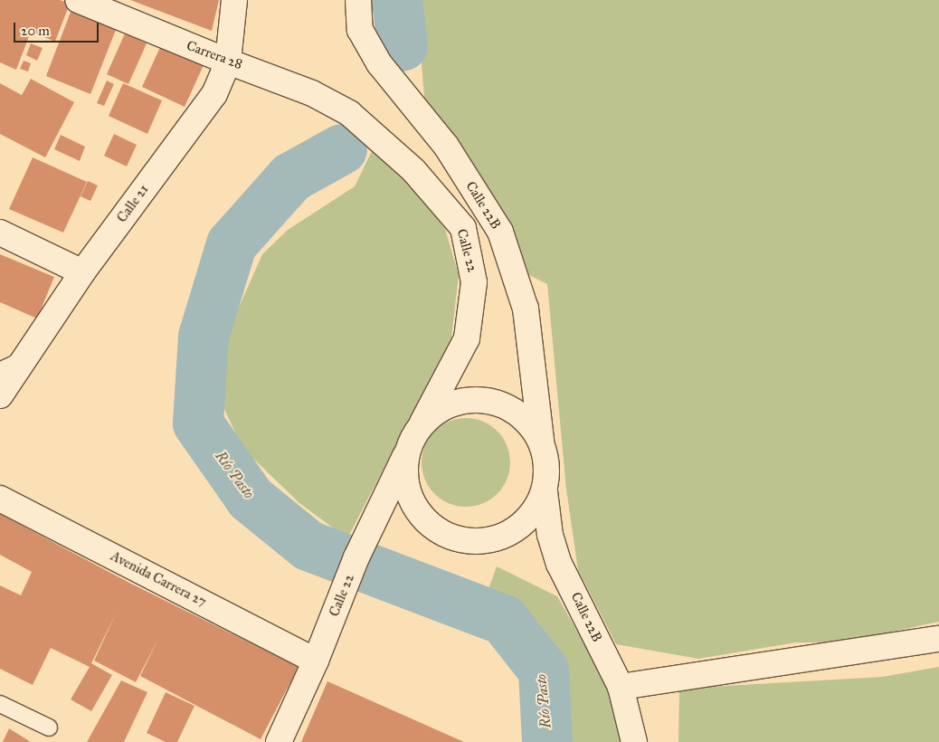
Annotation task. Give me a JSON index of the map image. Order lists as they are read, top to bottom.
{
  "streets": {
    "main road": [
      "Carrera 28",
      "Calle 21",
      "Calle 22B",
      "Calle 22",
      "Avenida Carrera 27"
    ]
  },
  "crossings": [
    ["Carrera 28", "Calle 21"],
    ["Carrera 28", "Calle 22"],
    ["Calle 22B", "Calle 22"],
    ["Calle 22", "Avenida Carrera 27"]
  ],
  "water": ["Río Pasto"],
  "scale_bar": "20 m"
}
